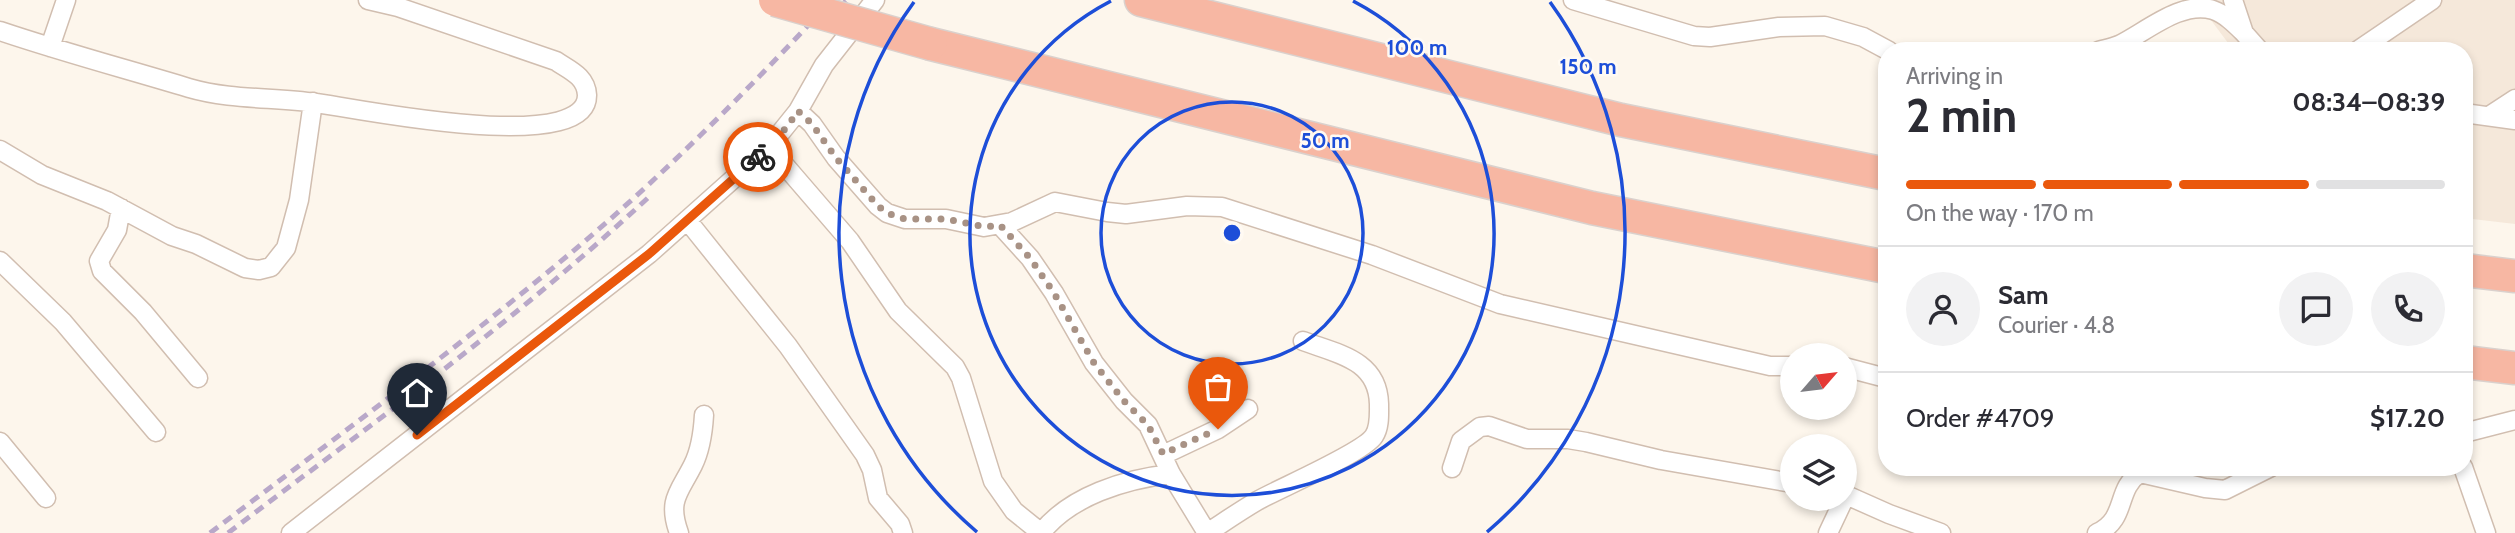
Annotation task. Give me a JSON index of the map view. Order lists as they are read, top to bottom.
{
  "north": "top right",
  "page": {
    "heading": ["2 min", "Arriving in", "08:34–08:39"],
    "panel": [
      "Sam",
      "Courier · 4.8",
      "Order #4709",
      "$17.20"
    ],
    "bar": "On the way · 170 m"
  },
  "rings": ["100 m", "150 m", "50 m"]
}
